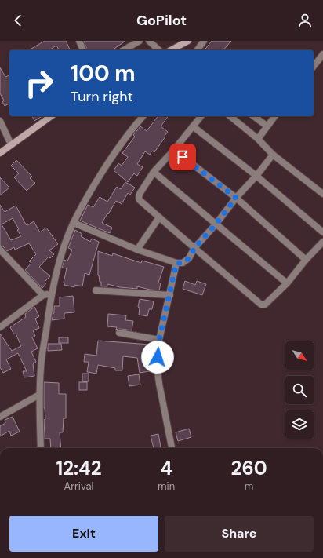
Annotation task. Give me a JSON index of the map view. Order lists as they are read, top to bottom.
{
  "north": "bottom right",
  "page": {
    "header": "GoPilot",
    "turn": ["100 m", "Turn right"],
    "eta": [
      "12:42",
      "Arrival",
      "4",
      "min",
      "260",
      "m"
    ],
    "buttons": ["Exit", "Share"]
  }
}
